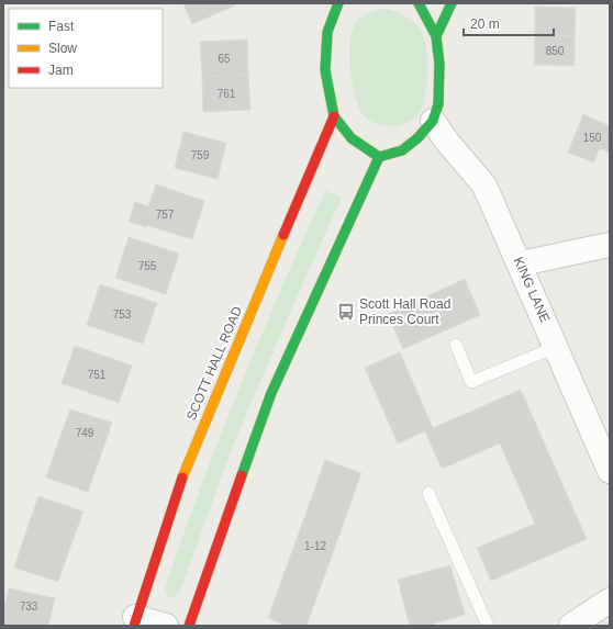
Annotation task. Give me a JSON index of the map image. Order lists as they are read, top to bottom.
{
  "streets": {
    "highway": ["SCOTT HALL ROAD"],
    "street": ["KING LANE"]
  },
  "places": {
    "bus stop": ["Scott Hall Road Princes Court"]
  },
  "house_numbers": [
    "850",
    "65",
    "761",
    "150",
    "759",
    "757",
    "755",
    "753",
    "751",
    "749",
    "1-12",
    "733"
  ],
  "legend": ["Fast", "Slow", "Jam"],
  "scale_bar": "20 m"
}
